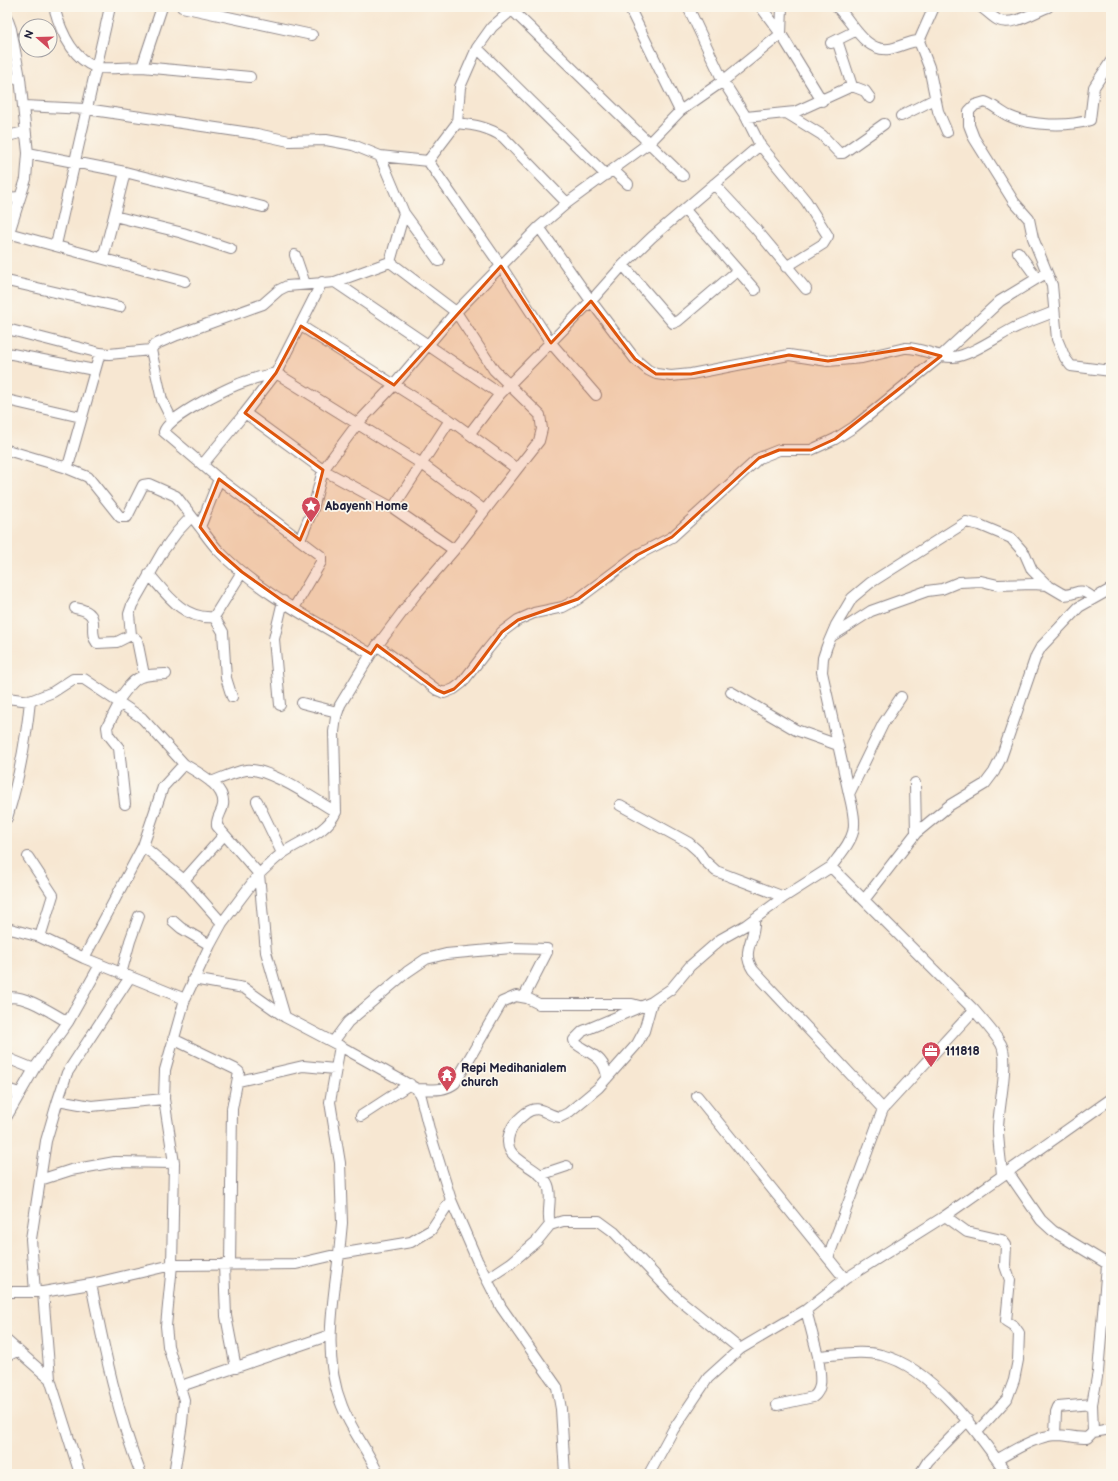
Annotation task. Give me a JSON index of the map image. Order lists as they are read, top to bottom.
{
  "places": {
    "place": ["Abayenh Home"],
    "office": ["111818"],
    "temple": ["Repi Medihanialem church"]
  },
  "north": "left"
}
